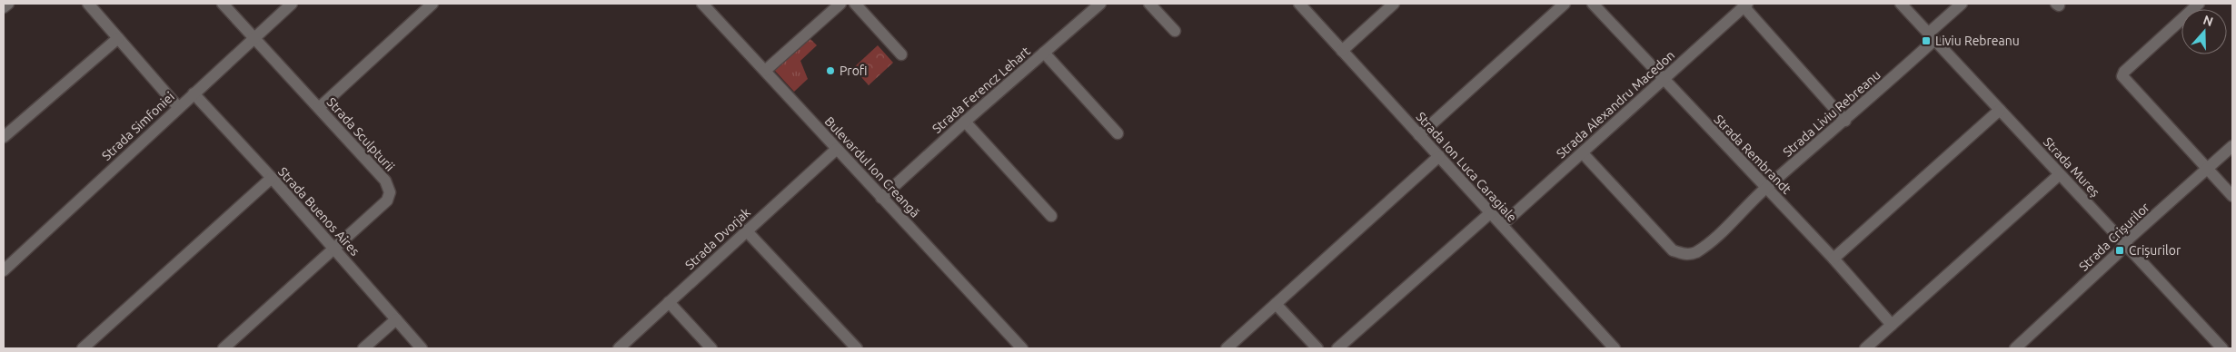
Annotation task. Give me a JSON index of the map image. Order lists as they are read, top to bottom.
{
  "streets": {
    "street": [
      "Strada Ferencz Lehart",
      "Strada Alexandru Macedon",
      "Strada Liviu Rebreanu",
      "Strada Simfoniei",
      "Strada Sculpturii",
      "Strada Rembrandt",
      "Bulevardul Ion Creangă",
      "Strada Ion Luca Caragiale",
      "Strada Mureș",
      "Strada Buenos Aires",
      "Strada Crișurilor",
      "Strada Dvorjak"
    ]
  },
  "crossings": [
    ["Strada Ferencz Lehart", "Bulevardul Ion Creangă"],
    ["Strada Alexandru Macedon", "Strada Liviu Rebreanu"],
    ["Strada Alexandru Macedon", "Strada Rembrandt"],
    ["Strada Alexandru Macedon", "Strada Ion Luca Caragiale"],
    ["Strada Liviu Rebreanu", "Strada Rembrandt"],
    ["Strada Liviu Rebreanu", "Strada Mureș"],
    ["Strada Simfoniei", "Strada Sculpturii"],
    ["Strada Simfoniei", "Strada Buenos Aires"],
    ["Strada Sculpturii", "Strada Buenos Aires"],
    ["Bulevardul Ion Creangă", "Strada Dvorjak"],
    ["Strada Mureș", "Strada Crișurilor"]
  ],
  "places": {
    "transit": ["Liviu Rebreanu", "Crișurilor"],
    "other": ["Profi"]
  },
  "north": "top"
}
